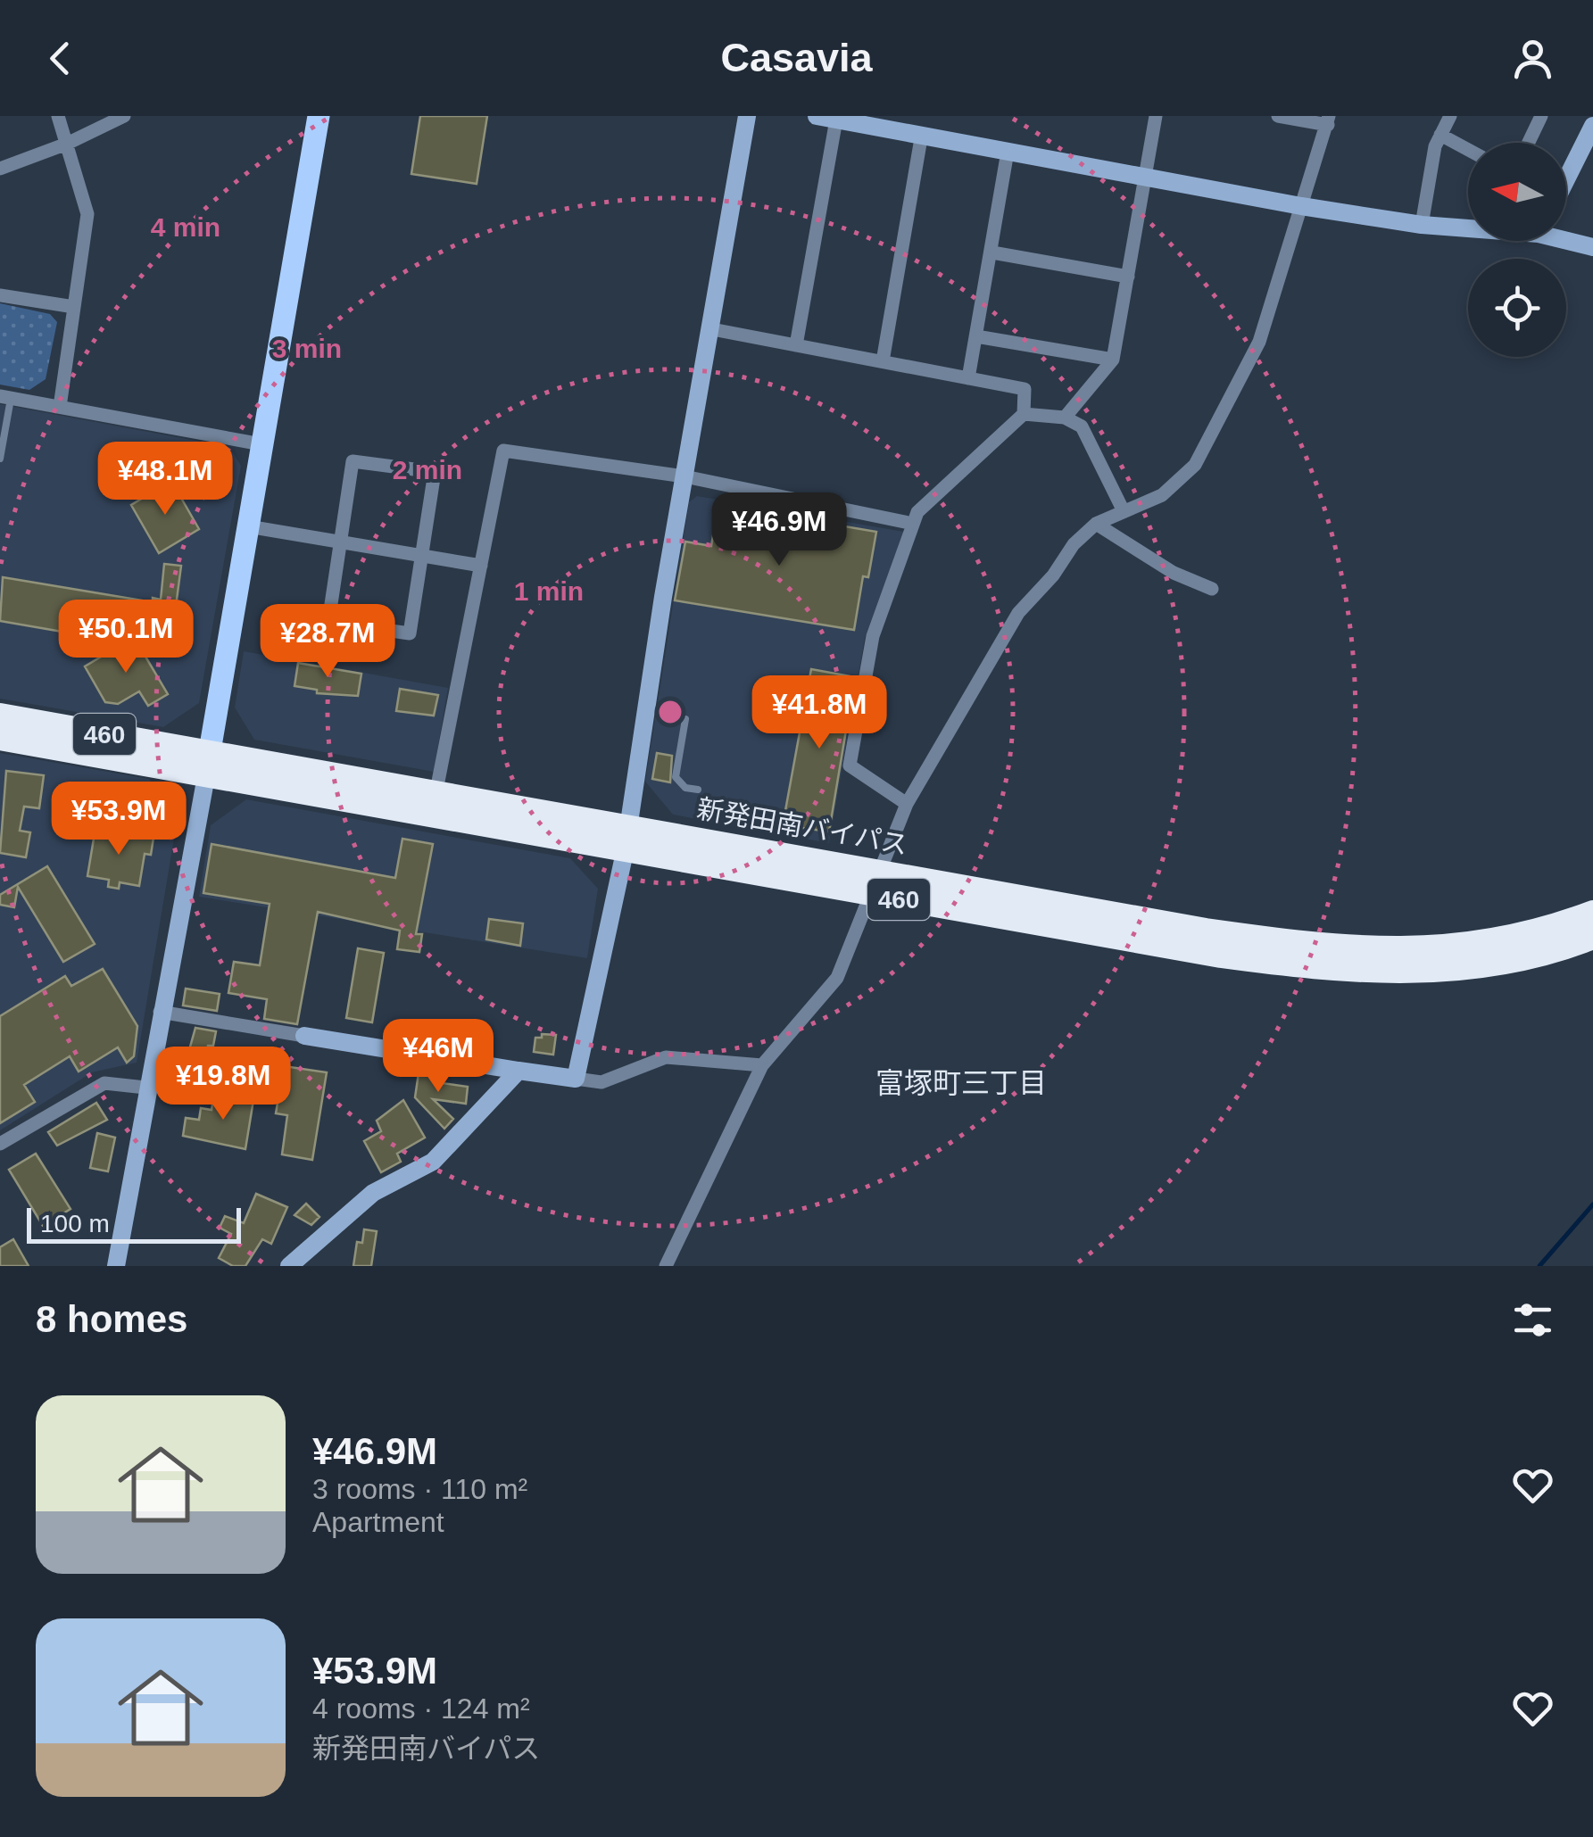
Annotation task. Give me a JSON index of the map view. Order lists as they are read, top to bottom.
{
  "streets": {
    "highway": ["460", "新発田南バイパス"]
  },
  "districts": ["富塚町三丁目"],
  "scale_bar": "100 m",
  "north": "left",
  "page": {
    "header": "Casavia",
    "price": [
      "¥48.1M",
      "¥46.9M",
      "¥50.1M",
      "¥28.7M",
      "¥41.8M",
      "¥53.9M",
      "¥46M",
      "¥19.8M"
    ],
    "scale": "100 m",
    "heading": "8 homes",
    "list": [
      {
        "name": "¥46.9M",
        "note": "3 rooms · 110 m² · Apartment"
      },
      {
        "name": "¥53.9M",
        "note": "4 rooms · 124 m² · 新発田南バイパス"
      }
    ]
  },
  "rings": [
    "4 min",
    "3 min",
    "2 min",
    "1 min"
  ]
}
